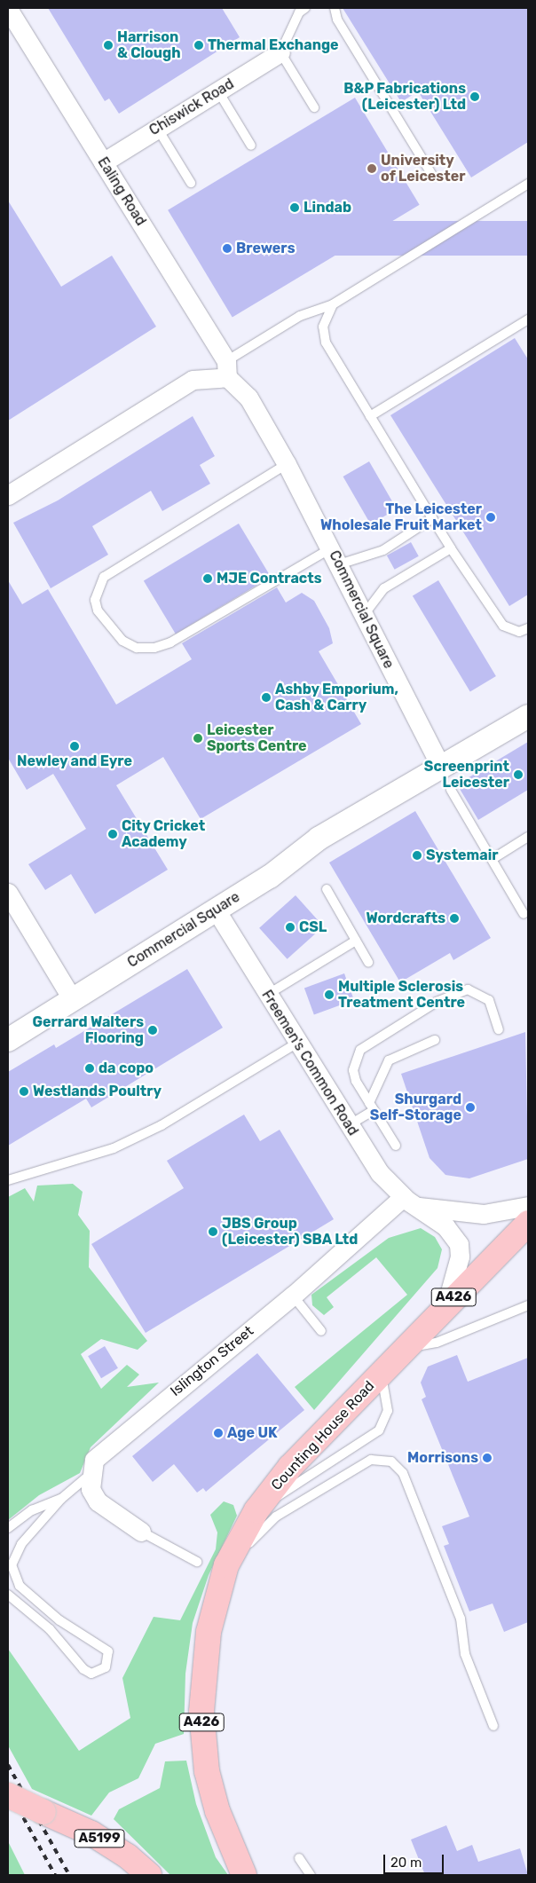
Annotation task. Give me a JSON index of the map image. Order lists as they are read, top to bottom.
{
  "streets": {
    "main road": ["A426", "Counting House Road", "A5199"],
    "street": [
      "Chiswick Road",
      "Ealing Road",
      "Commercial Square",
      "Freemen's Common Road",
      "Islington Street"
    ]
  },
  "crossings": [
    ["Chiswick Road", "Ealing Road"],
    ["Ealing Road", "Commercial Square"],
    ["Commercial Square", "Freemen's Common Road"],
    ["Freemen's Common Road", "Islington Street"],
    ["Freemen's Common Road", "Counting House Road"]
  ],
  "places": [
    "Harrison & Clough",
    "Thermal Exchange",
    "B&P Fabrications (Leicester) Ltd",
    "University of Leicester",
    "Lindab",
    "Brewers",
    "The Leicester Wholesale Fruit Market",
    "MJE Contracts",
    "Ashby Emporium, Cash & Carry",
    "Leicester Sports Centre",
    "Newley and Eyre",
    "Screenprint Leicester",
    "City Cricket Academy",
    "Systemair",
    "Wordcrafts",
    "CSL",
    "Multiple Sclerosis Treatment Centre",
    "Gerrard Walters Flooring",
    "da copo",
    "Westlands Poultry",
    "Shurgard Self-Storage",
    "JBS Group (Leicester) SBA Ltd",
    "Age UK",
    "Morrisons"
  ],
  "scale_bar": "20 m"
}
